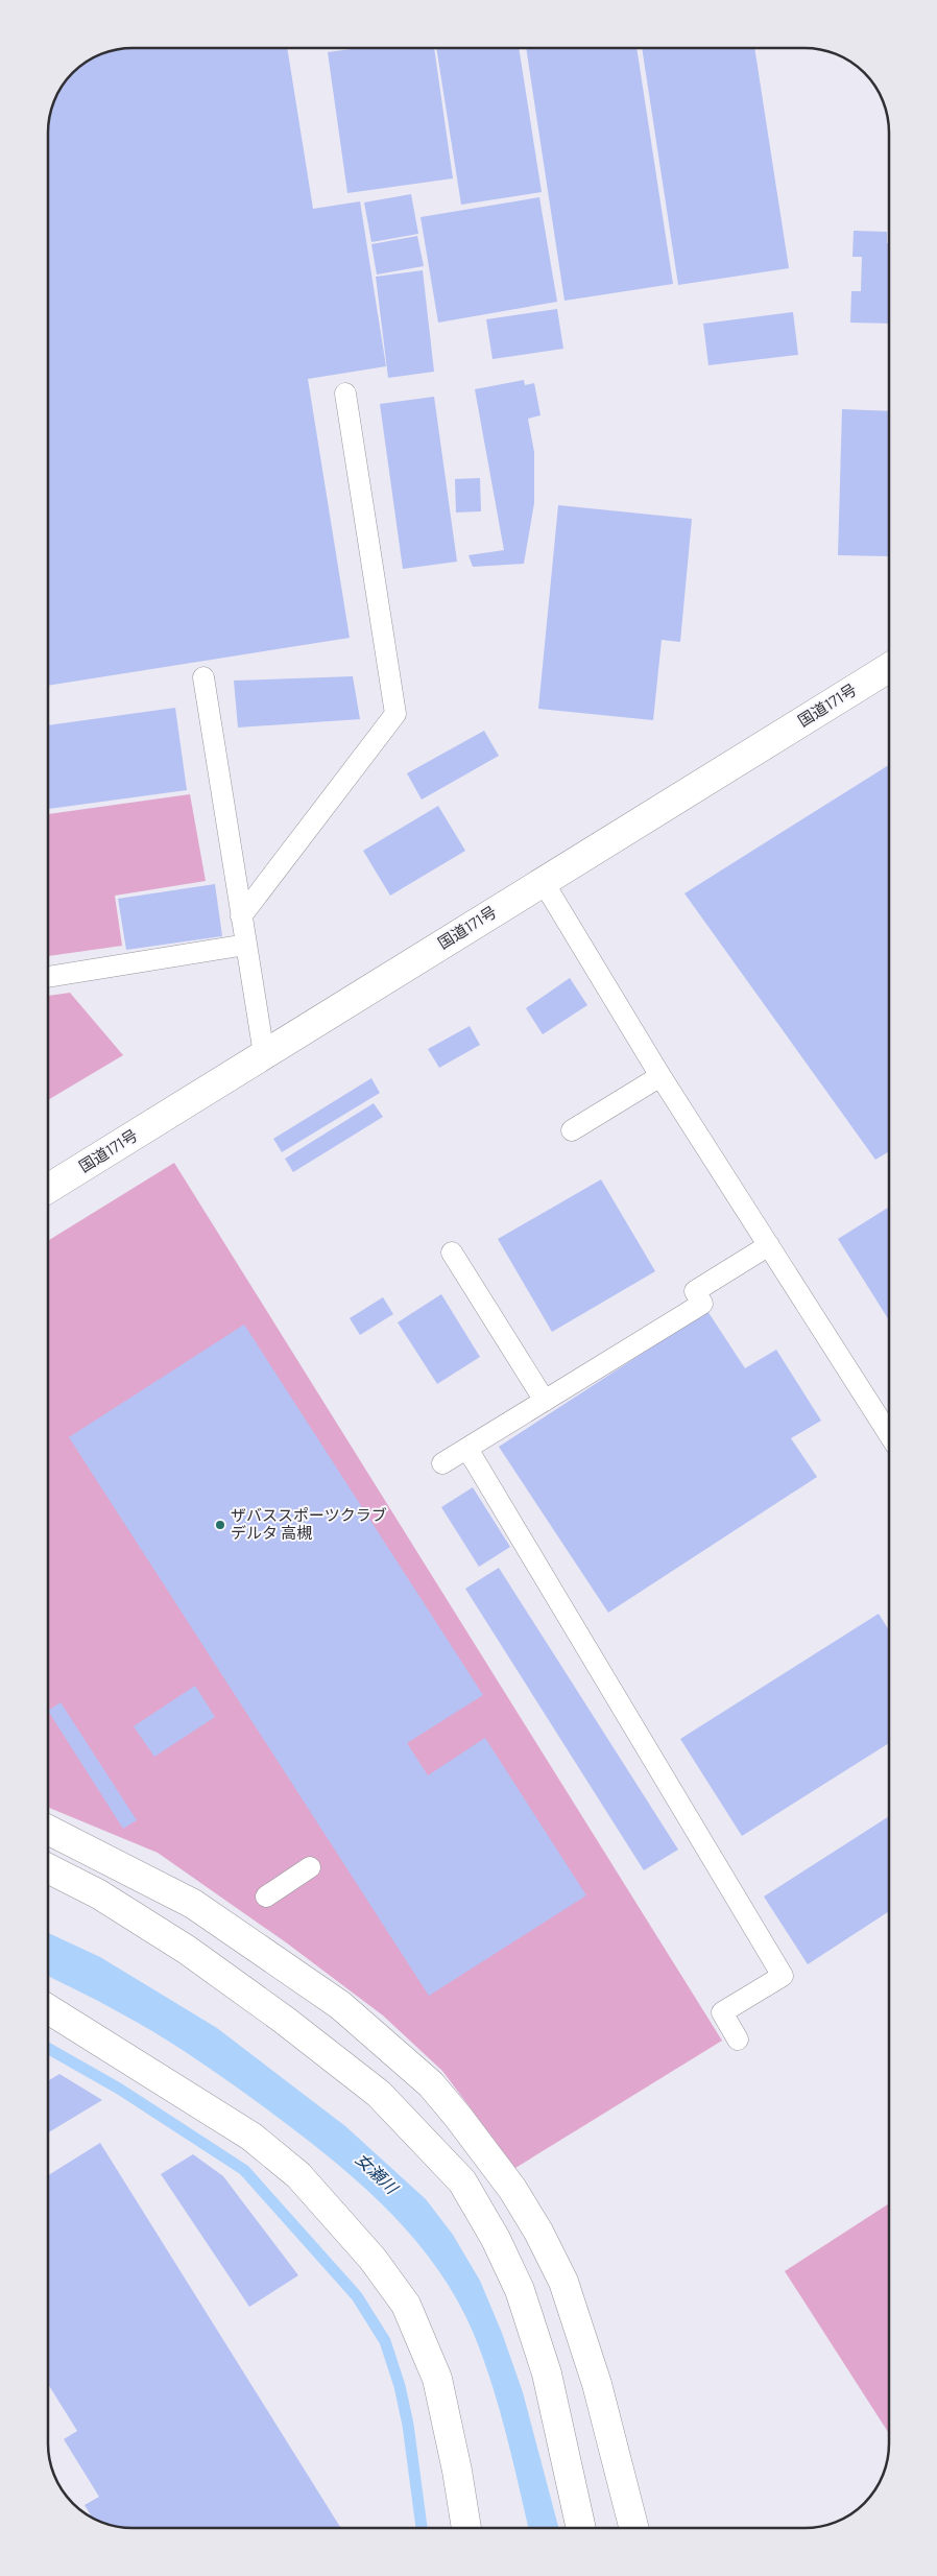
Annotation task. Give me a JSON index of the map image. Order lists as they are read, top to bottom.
{
  "streets": {
    "main road": ["国道171号"]
  },
  "water": ["女瀬川"],
  "places": ["ザバススポーツクラブ デルタ 高槻"]
}
